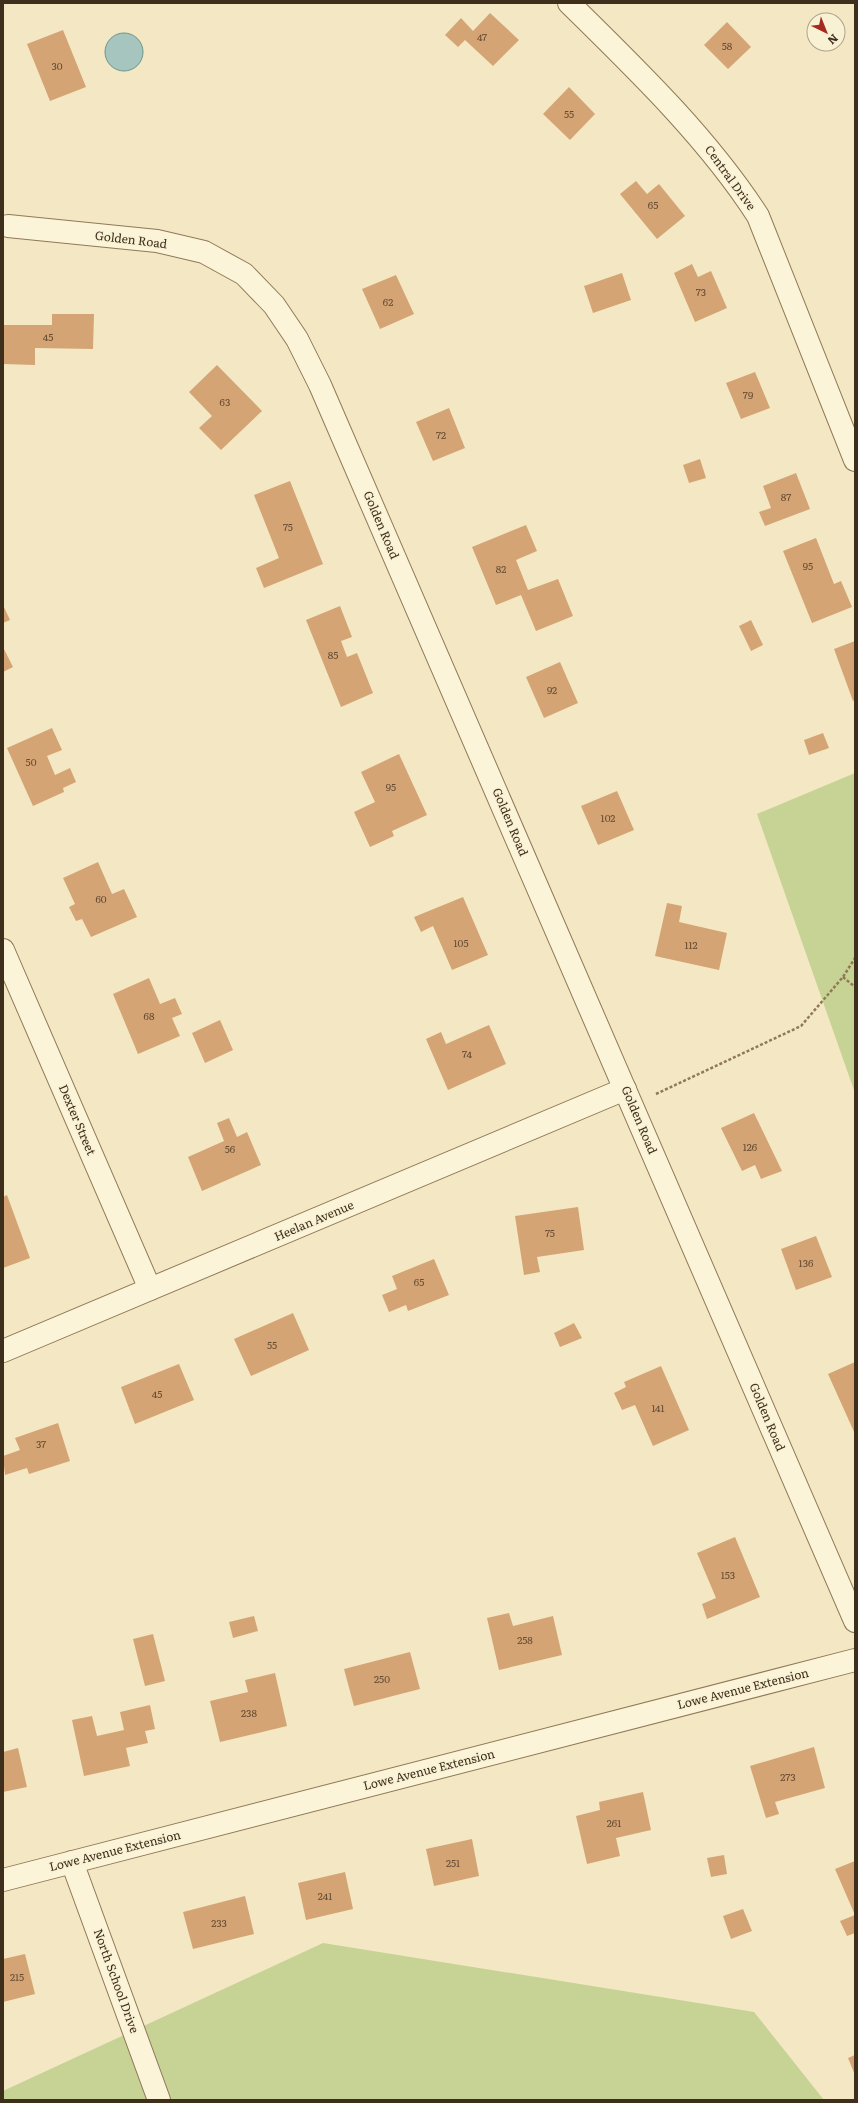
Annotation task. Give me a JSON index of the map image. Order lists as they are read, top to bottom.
{
  "streets": {
    "street": [
      "Central Drive",
      "Golden Road",
      "Dexter Street",
      "Heelan Avenue",
      "Lowe Avenue Extension",
      "North School Drive"
    ]
  },
  "crossings": [
    ["Golden Road", "Heelan Avenue"],
    ["Dexter Street", "Heelan Avenue"],
    ["Lowe Avenue Extension", "North School Drive"]
  ],
  "house_numbers": [
    "47",
    "58",
    "30",
    "55",
    "65",
    "73",
    "62",
    "45",
    "79",
    "63",
    "72",
    "87",
    "75",
    "95",
    "82",
    "85",
    "92",
    "50",
    "95",
    "102",
    "60",
    "105",
    "112",
    "68",
    "74",
    "126",
    "56",
    "75",
    "136",
    "65",
    "55",
    "45",
    "141",
    "37",
    "153",
    "258",
    "250",
    "238",
    "273",
    "261",
    "251",
    "241",
    "233",
    "215"
  ],
  "north": "bottom right"
}
